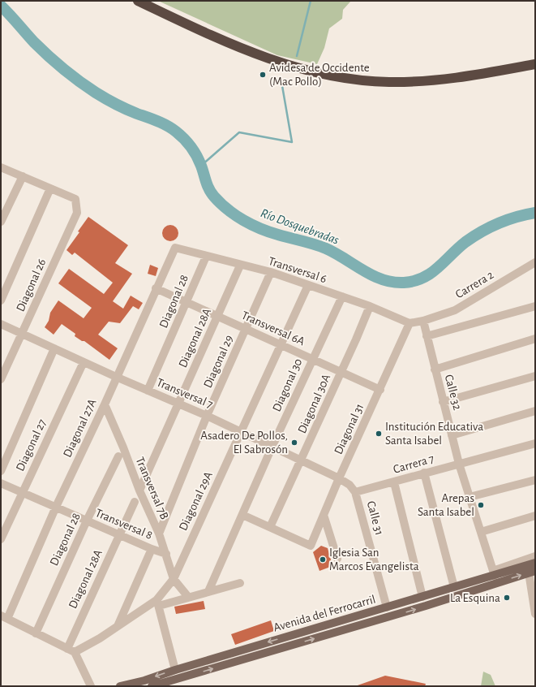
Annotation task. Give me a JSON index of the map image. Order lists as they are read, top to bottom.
{
  "streets": {
    "main road": ["Avenida del Ferrocarril"],
    "street": [
      "Transversal 6",
      "Carrera 2",
      "Diagonal 26",
      "Diagonal 28",
      "Transversal 6A",
      "Diagonal 28A",
      "Diagonal 29",
      "Diagonal 30",
      "Calle 32",
      "Transversal 7",
      "Diagonal 30A",
      "Diagonal 27A",
      "Diagonal 31",
      "Diagonal 27",
      "Carrera 7",
      "Transversal 7B",
      "Diagonal 29A",
      "Calle 31",
      "Transversal 8"
    ]
  },
  "crossings": [
    ["Transversal 6", "Diagonal 28"],
    ["Transversal 6", "Diagonal 28A"],
    ["Transversal 6", "Diagonal 29"],
    ["Transversal 6", "Diagonal 30"],
    ["Transversal 6", "Diagonal 30A"],
    ["Transversal 6", "Diagonal 27A"],
    ["Transversal 6", "Diagonal 31"],
    ["Transversal 6", "Diagonal 29A"],
    ["Carrera 2", "Calle 32"],
    ["Diagonal 26", "Transversal 7"],
    ["Diagonal 28", "Transversal 6A"],
    ["Diagonal 28", "Transversal 7"],
    ["Diagonal 28", "Transversal 8"],
    ["Transversal 6A", "Diagonal 28A"],
    ["Transversal 6A", "Diagonal 29"],
    ["Transversal 6A", "Diagonal 30"],
    ["Transversal 6A", "Diagonal 30A"],
    ["Transversal 6A", "Diagonal 27A"],
    ["Transversal 6A", "Diagonal 31"],
    ["Transversal 6A", "Diagonal 29A"],
    ["Diagonal 28A", "Transversal 7"],
    ["Diagonal 28A", "Transversal 7B"],
    ["Diagonal 28A", "Diagonal 29A"],
    ["Diagonal 28A", "Transversal 8"],
    ["Diagonal 29", "Transversal 7"],
    ["Diagonal 29", "Transversal 7B"],
    ["Diagonal 30", "Transversal 7"],
    ["Calle 32", "Carrera 7"],
    ["Calle 32", "Avenida del Ferrocarril"],
    ["Transversal 7", "Diagonal 30A"],
    ["Transversal 7", "Diagonal 27A"],
    ["Transversal 7", "Diagonal 31"],
    ["Transversal 7", "Diagonal 27"],
    ["Transversal 7", "Carrera 7"],
    ["Transversal 7", "Diagonal 29A"],
    ["Transversal 7", "Calle 31"],
    ["Diagonal 30A", "Diagonal 31"],
    ["Diagonal 27A", "Transversal 7B"],
    ["Diagonal 27A", "Transversal 8"],
    ["Diagonal 27", "Transversal 8"],
    ["Carrera 7", "Calle 31"],
    ["Transversal 7B", "Diagonal 29A"],
    ["Transversal 7B", "Transversal 8"],
    ["Calle 31", "Avenida del Ferrocarril"]
  ],
  "water": ["Río Dosquebradas"],
  "places": [
    "Avidesa de Occidente (Mac Pollo)",
    "Institución Educativa Santa Isabel",
    "Asadero De Pollos, El Sabrosón",
    "Arepas Santa Isabel",
    "Iglesia San Marcos Evangelista",
    "La Esquina"
  ]
}
